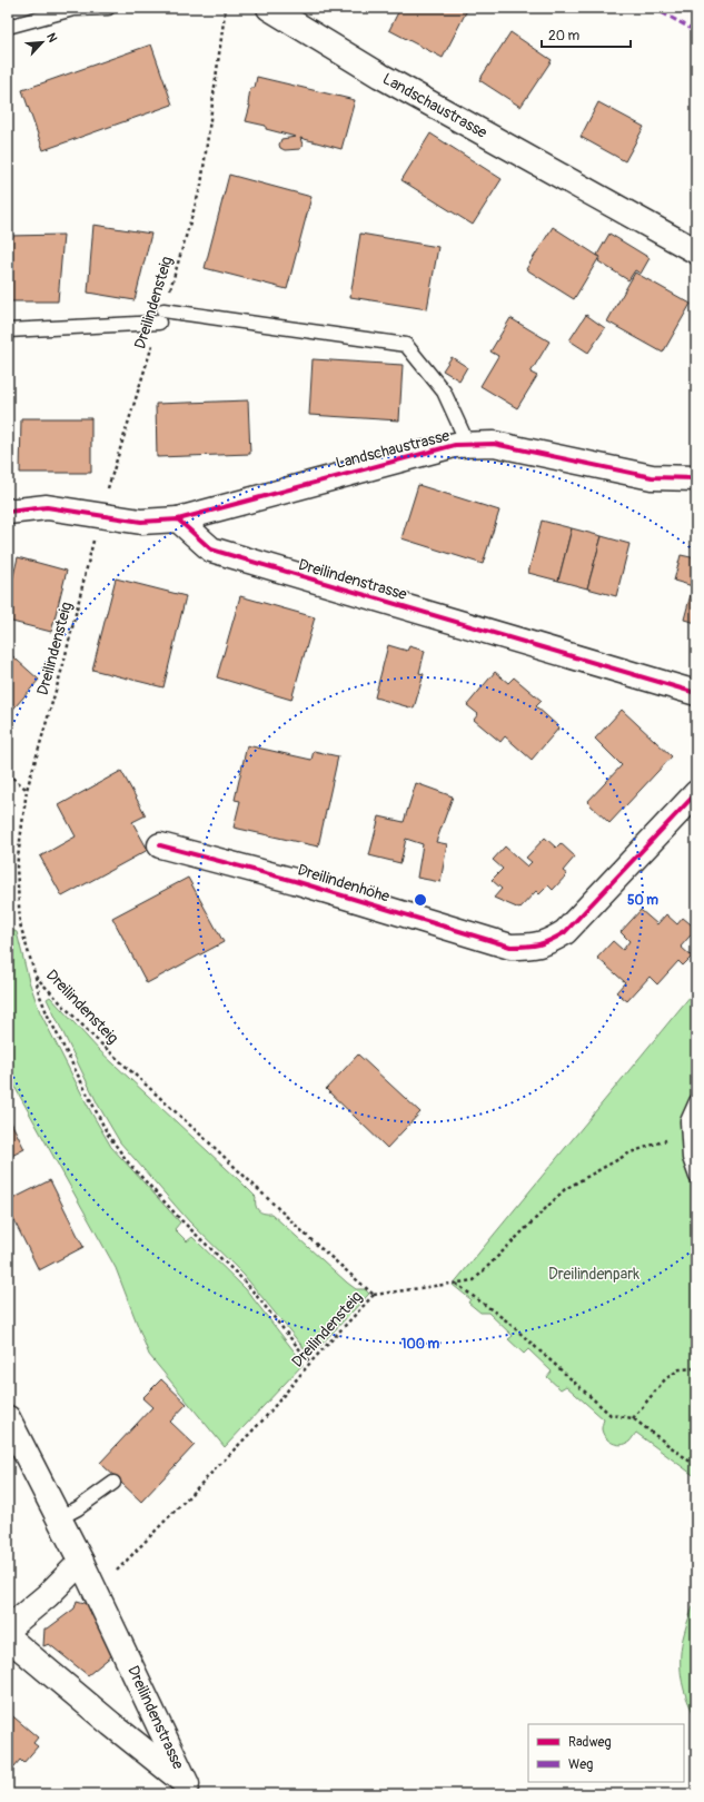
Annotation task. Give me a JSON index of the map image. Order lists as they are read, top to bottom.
{
  "streets": {
    "street": ["Landschaustrasse", "Dreilindenstrasse", "Dreilindenhöhe"],
    "path": ["Dreilindensteig"]
  },
  "crossings": [
    ["Landschaustrasse", "Dreilindenstrasse"]
  ],
  "parks": ["Dreilindenpark"],
  "legend": ["Radweg", "Weg"],
  "scale_bar": "20 m",
  "north": "top right",
  "rings": ["50 m", "100 m"]
}
